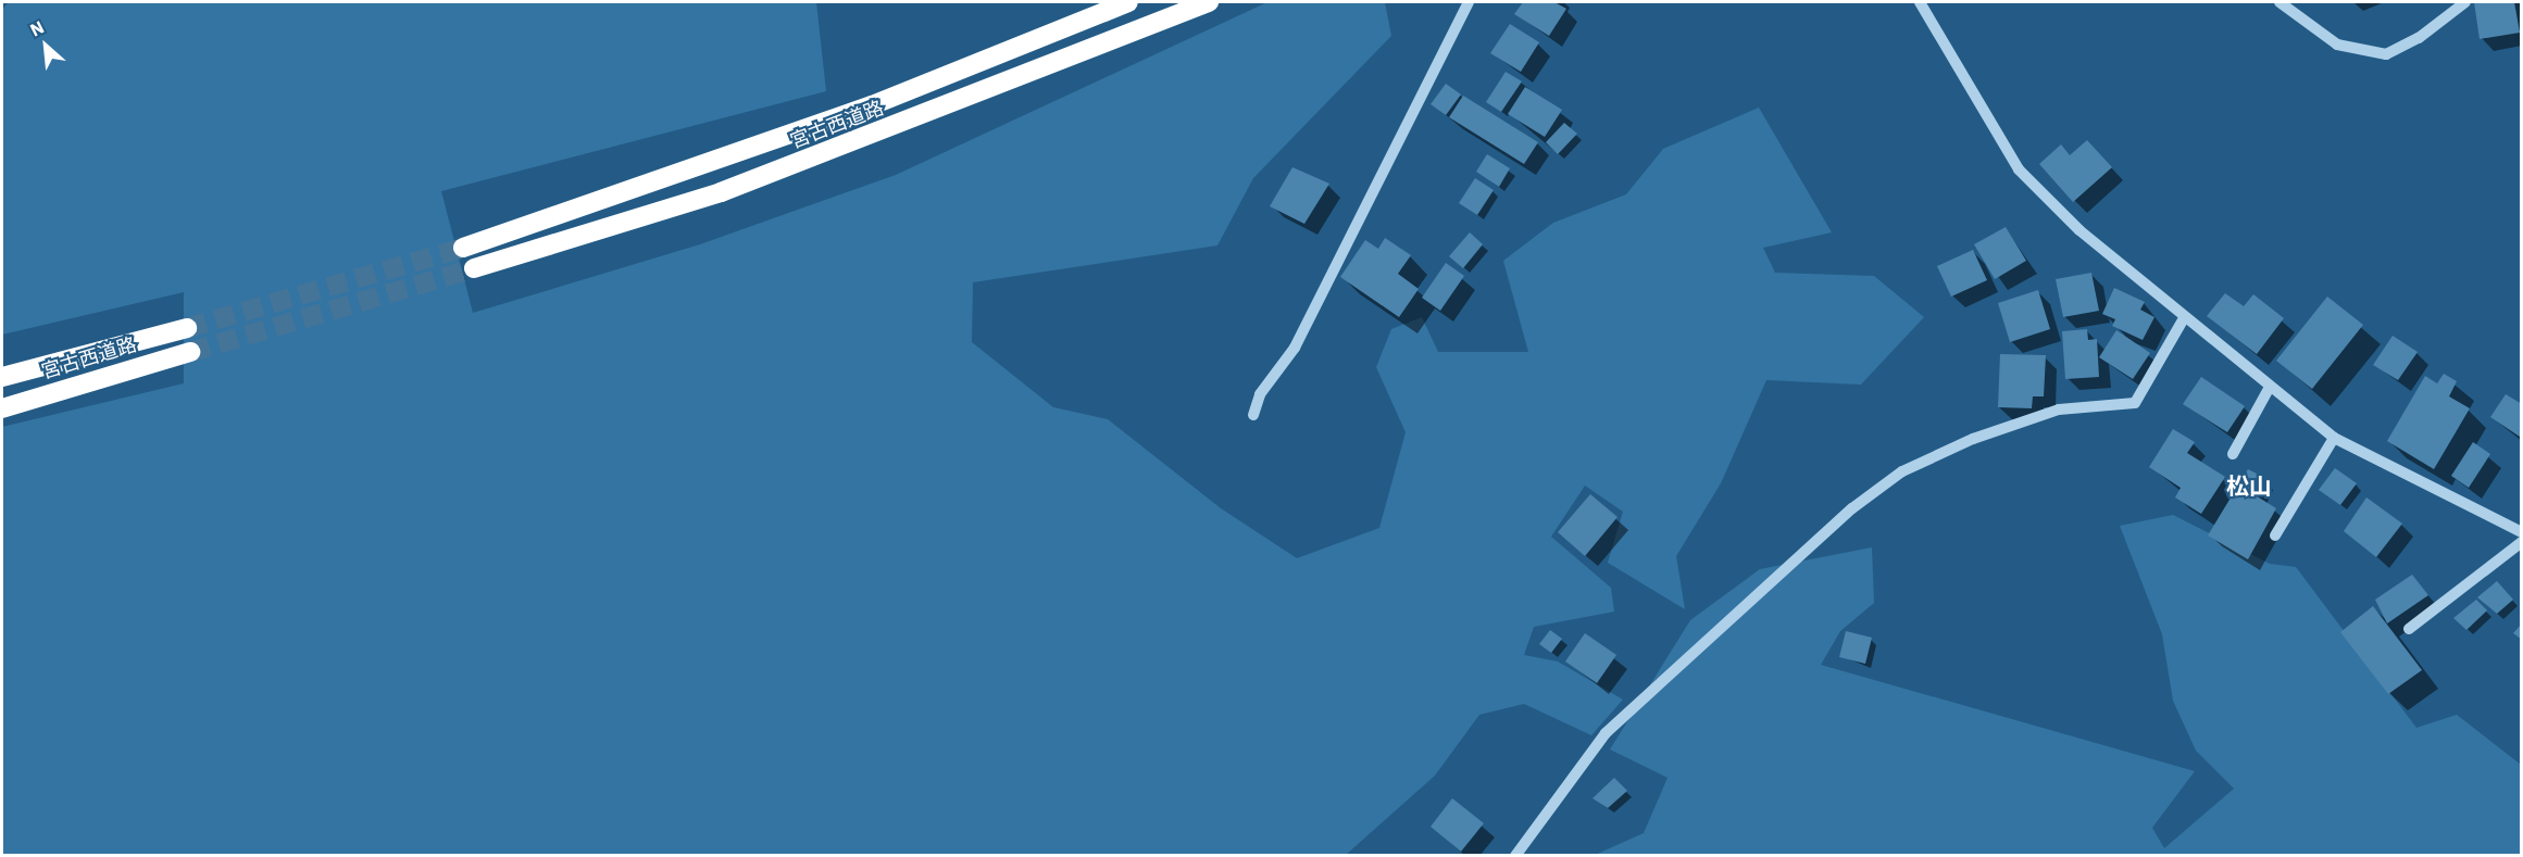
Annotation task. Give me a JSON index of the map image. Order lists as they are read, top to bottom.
{
  "streets": {
    "highway": ["宮古西道路"]
  },
  "districts": ["松山"],
  "north": "top left"
}
